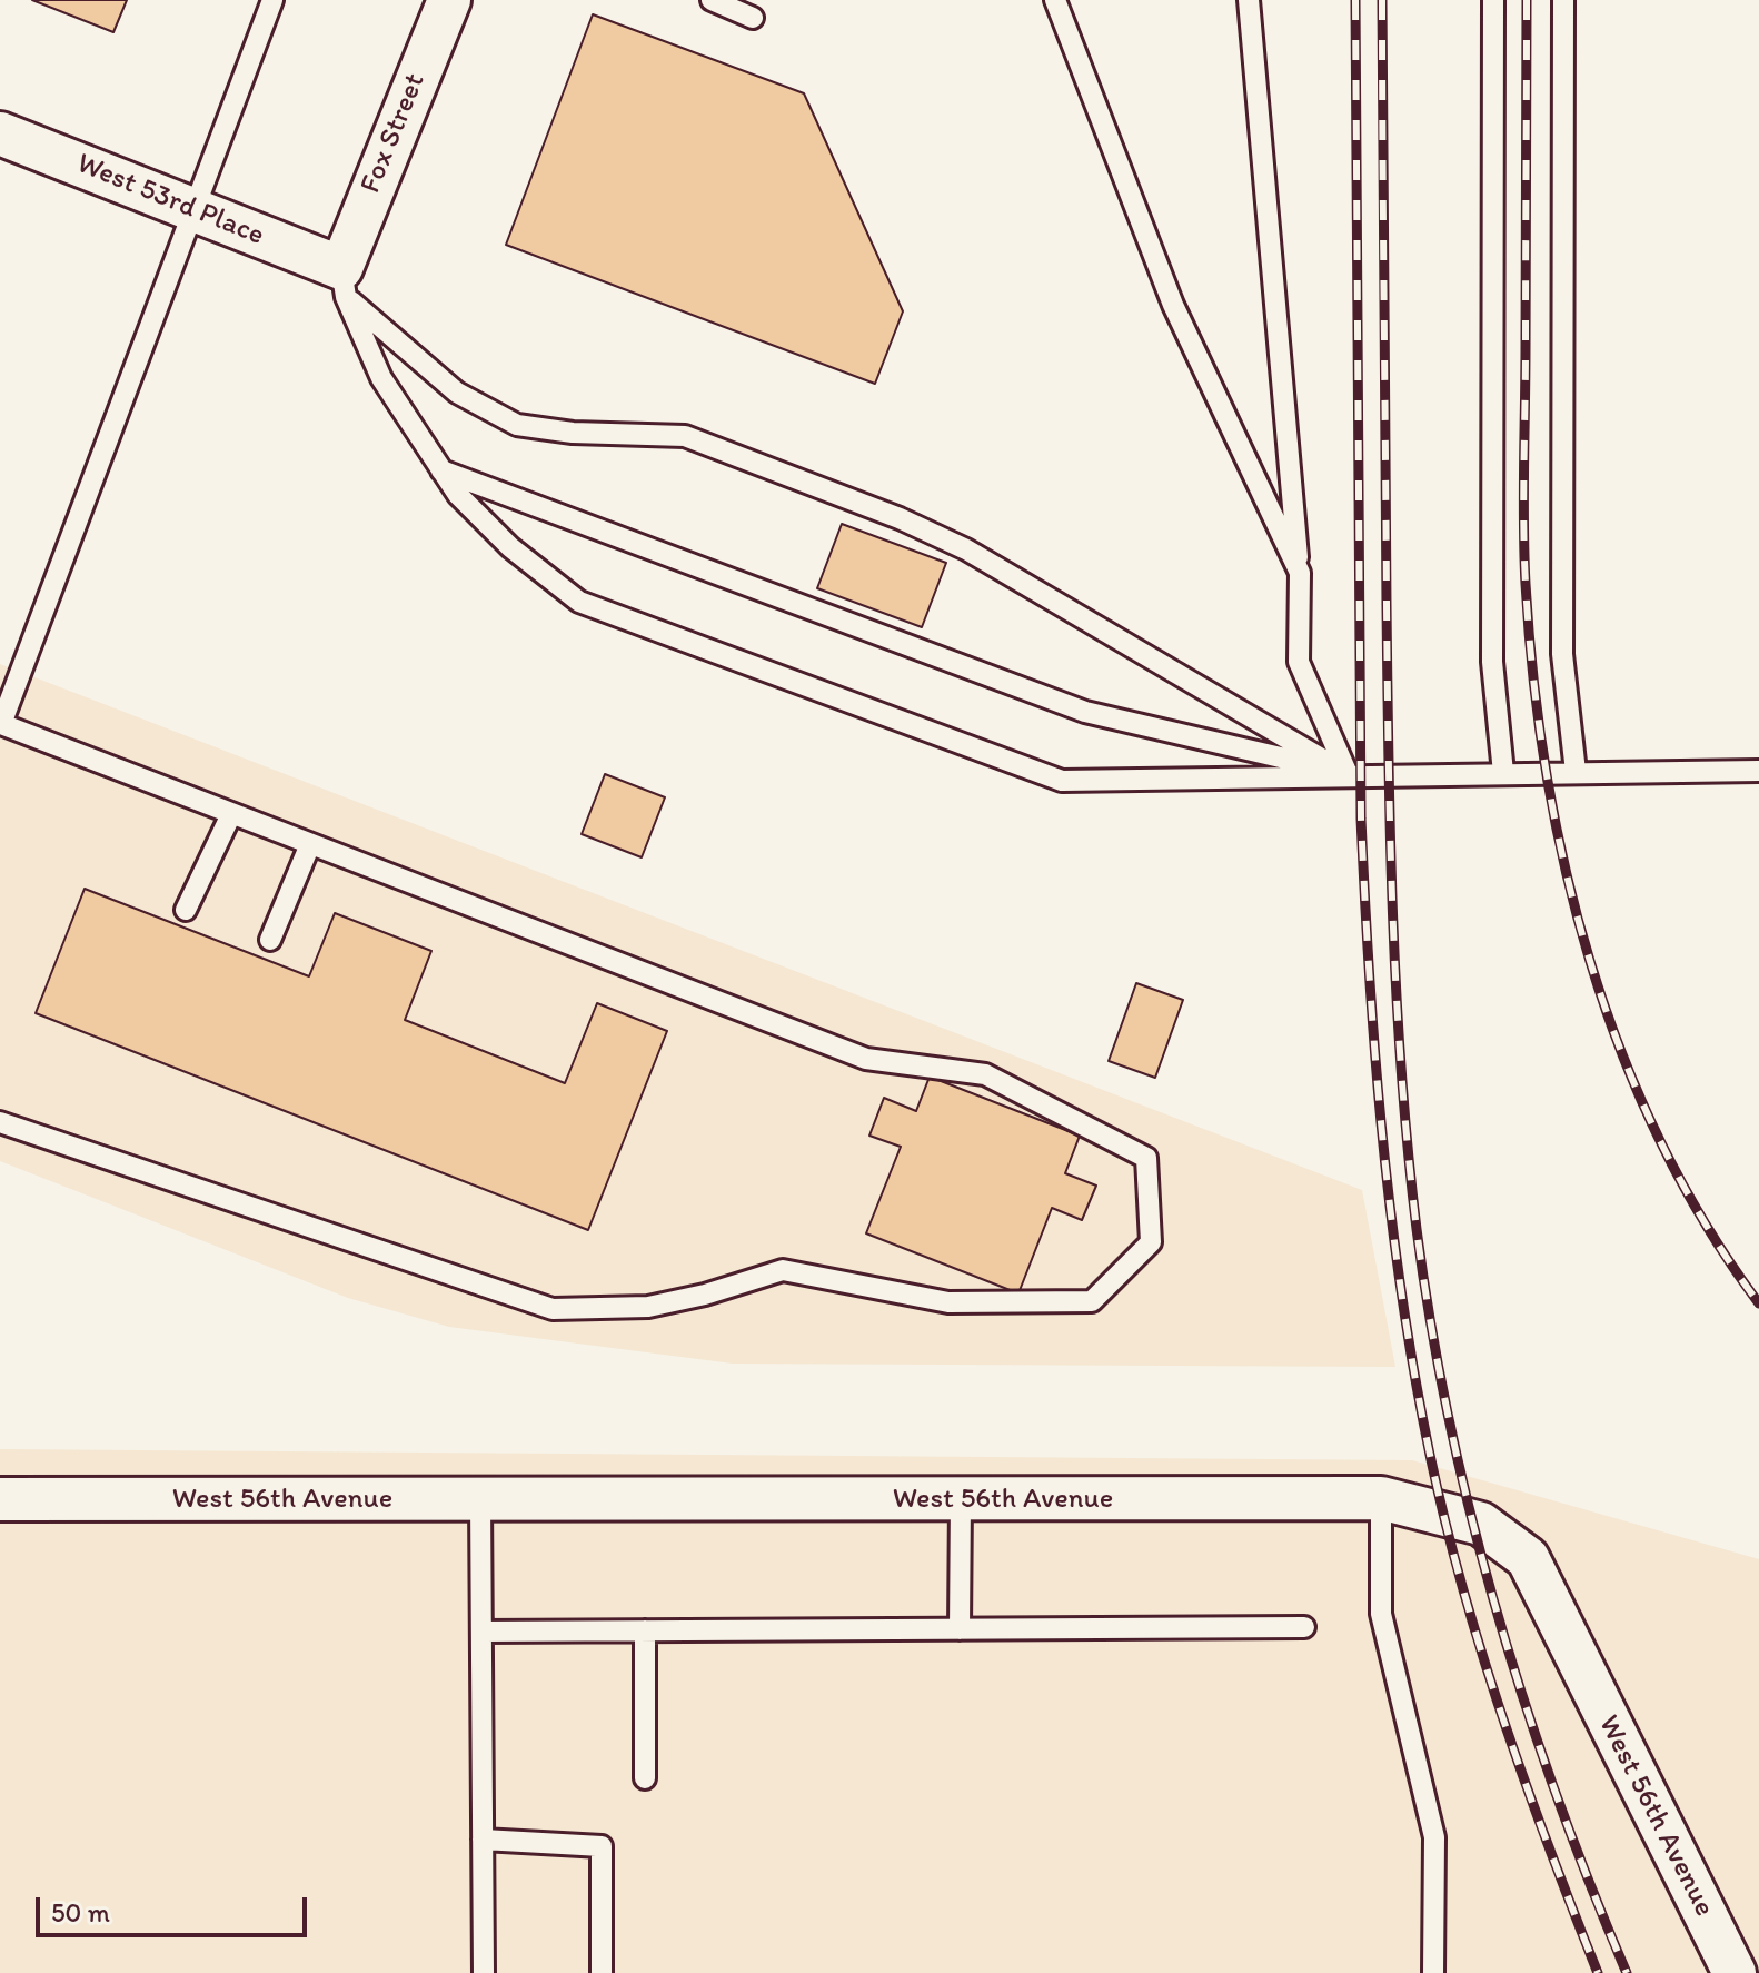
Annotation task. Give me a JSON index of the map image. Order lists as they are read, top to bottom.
{
  "streets": {
    "street": ["Fox Street", "West 53rd Place", "West 56th Avenue"]
  },
  "crossings": [
    ["Fox Street", "West 53rd Place"]
  ],
  "scale_bar": "50 m"
}
